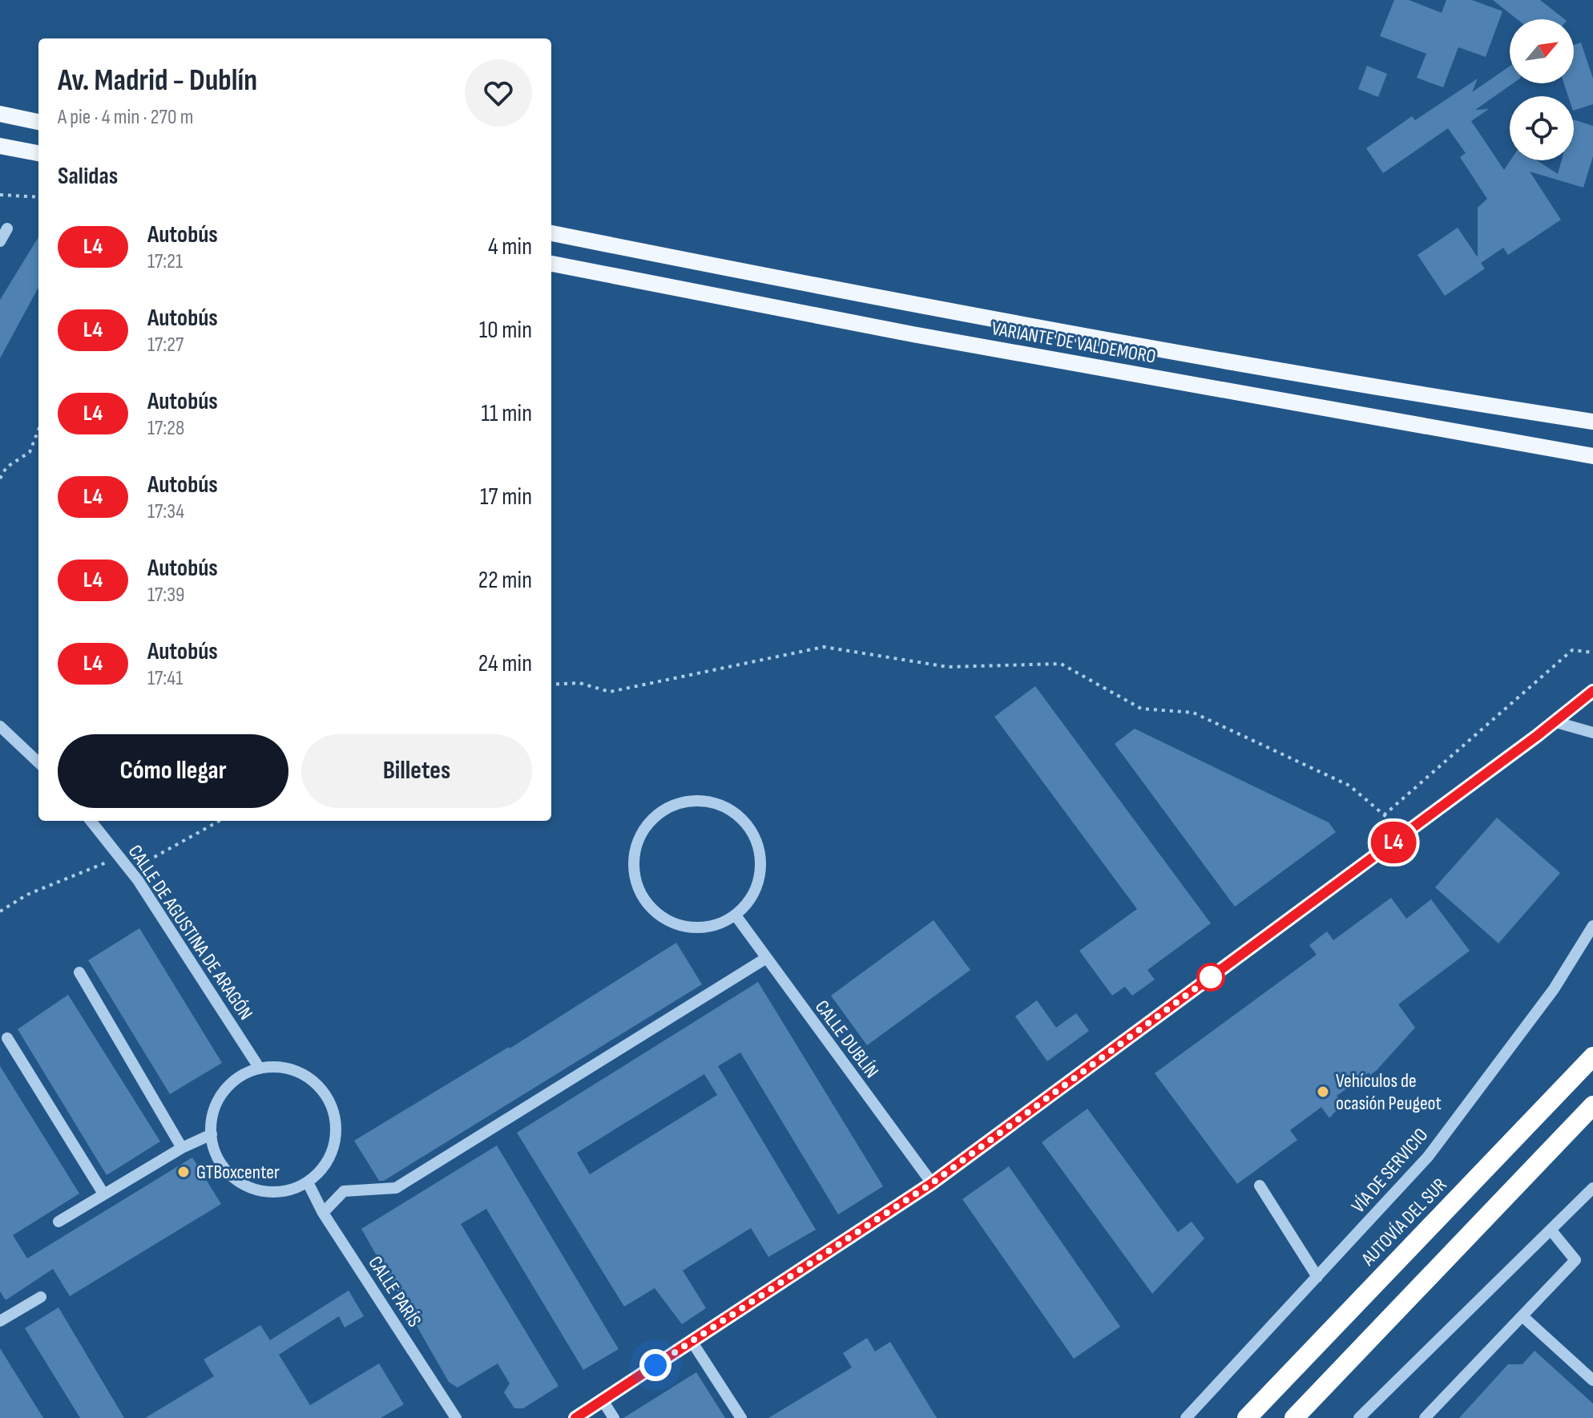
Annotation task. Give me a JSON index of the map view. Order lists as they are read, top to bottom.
{
  "streets": {
    "highway": ["AUTOVÍA DEL SUR"],
    "main road": ["VARIANTE DE VALDEMORO"],
    "street": [
      "CALLE DE AGUSTINA DE ARAGÓN",
      "CALLE DUBLÍN",
      "VÍA DE SERVICIO",
      "CALLE PARÍS"
    ]
  },
  "crossings": [
    ["CALLE DE AGUSTINA DE ARAGÓN", "CALLE PARÍS"]
  ],
  "places": ["Vehículos de ocasión Peugeot", "GTBoxcenter"],
  "lines": ["bus line L4"],
  "north": "top right",
  "page": {
    "on_map": "L4",
    "heading": [
      ["Av. Madrid - Dublín", "A pie · 4 min · 270 m"],
      "Salidas"
    ],
    "list": [
      {
        "mark": "L4",
        "name": "Autobús",
        "note": "17:21",
        "value": "4 min"
      },
      {
        "mark": "L4",
        "name": "Autobús",
        "note": "17:27",
        "value": "10 min"
      },
      {
        "mark": "L4",
        "name": "Autobús",
        "note": "17:28",
        "value": "11 min"
      },
      {
        "mark": "L4",
        "name": "Autobús",
        "note": "17:34",
        "value": "17 min"
      },
      {
        "mark": "L4",
        "name": "Autobús",
        "note": "17:39",
        "value": "22 min"
      },
      {
        "mark": "L4",
        "name": "Autobús",
        "note": "17:41",
        "value": "24 min"
      }
    ],
    "buttons": ["Cómo llegar", "Billetes"]
  }
}
